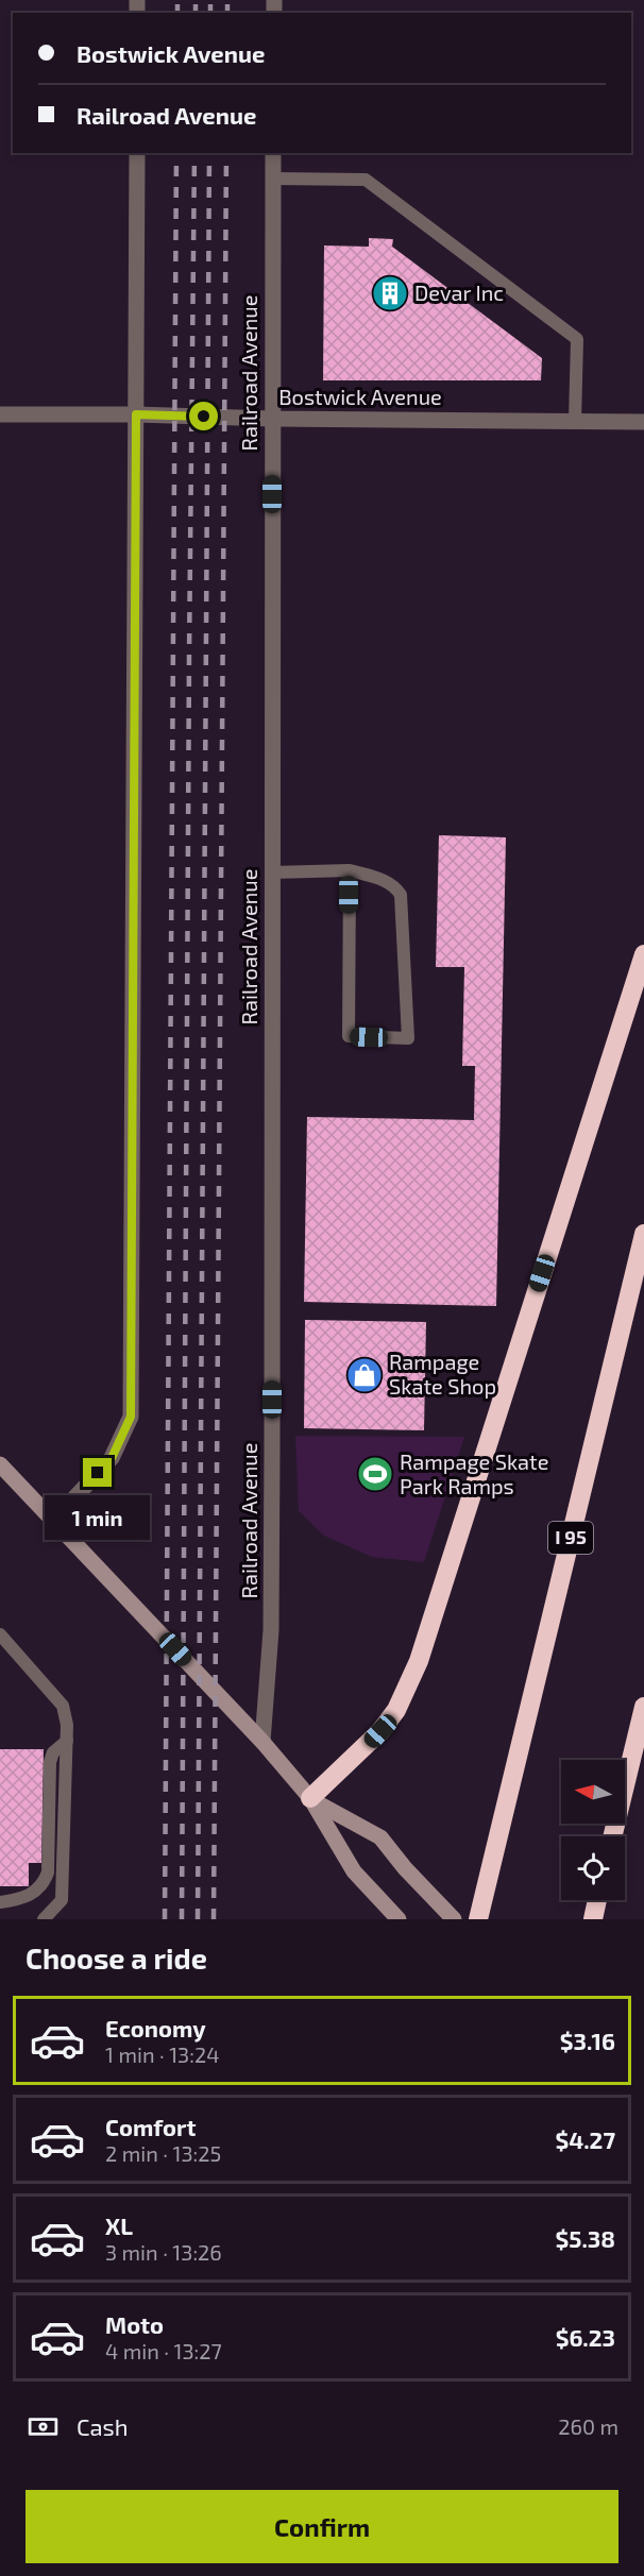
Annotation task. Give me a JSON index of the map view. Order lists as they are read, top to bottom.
{
  "streets": {
    "highway": ["I 95"],
    "street": ["Railroad Avenue", "Bostwick Avenue"]
  },
  "crossings": [
    ["Railroad Avenue", "Bostwick Avenue"]
  ],
  "places": {
    "building": ["Devar Inc"],
    "shop": ["Rampage Skate Shop"],
    "sports": ["Rampage Skate Park Ramps"]
  },
  "north": "left",
  "page": {
    "banner": ["Bostwick Avenue", "Railroad Avenue"],
    "bubble": "1 min",
    "heading": "Choose a ride",
    "list": [
      {
        "name": "Economy",
        "note": "1 min · 13:24",
        "value": "$3.16"
      },
      {
        "name": "Comfort",
        "note": "2 min · 13:25",
        "value": "$4.27"
      },
      {
        "name": "XL",
        "note": "3 min · 13:26",
        "value": "$5.38"
      },
      {
        "name": "Moto",
        "note": "4 min · 13:27",
        "value": "$6.23"
      }
    ],
    "pay": ["Cash", "260 m"],
    "buttons": "Confirm"
  }
}
